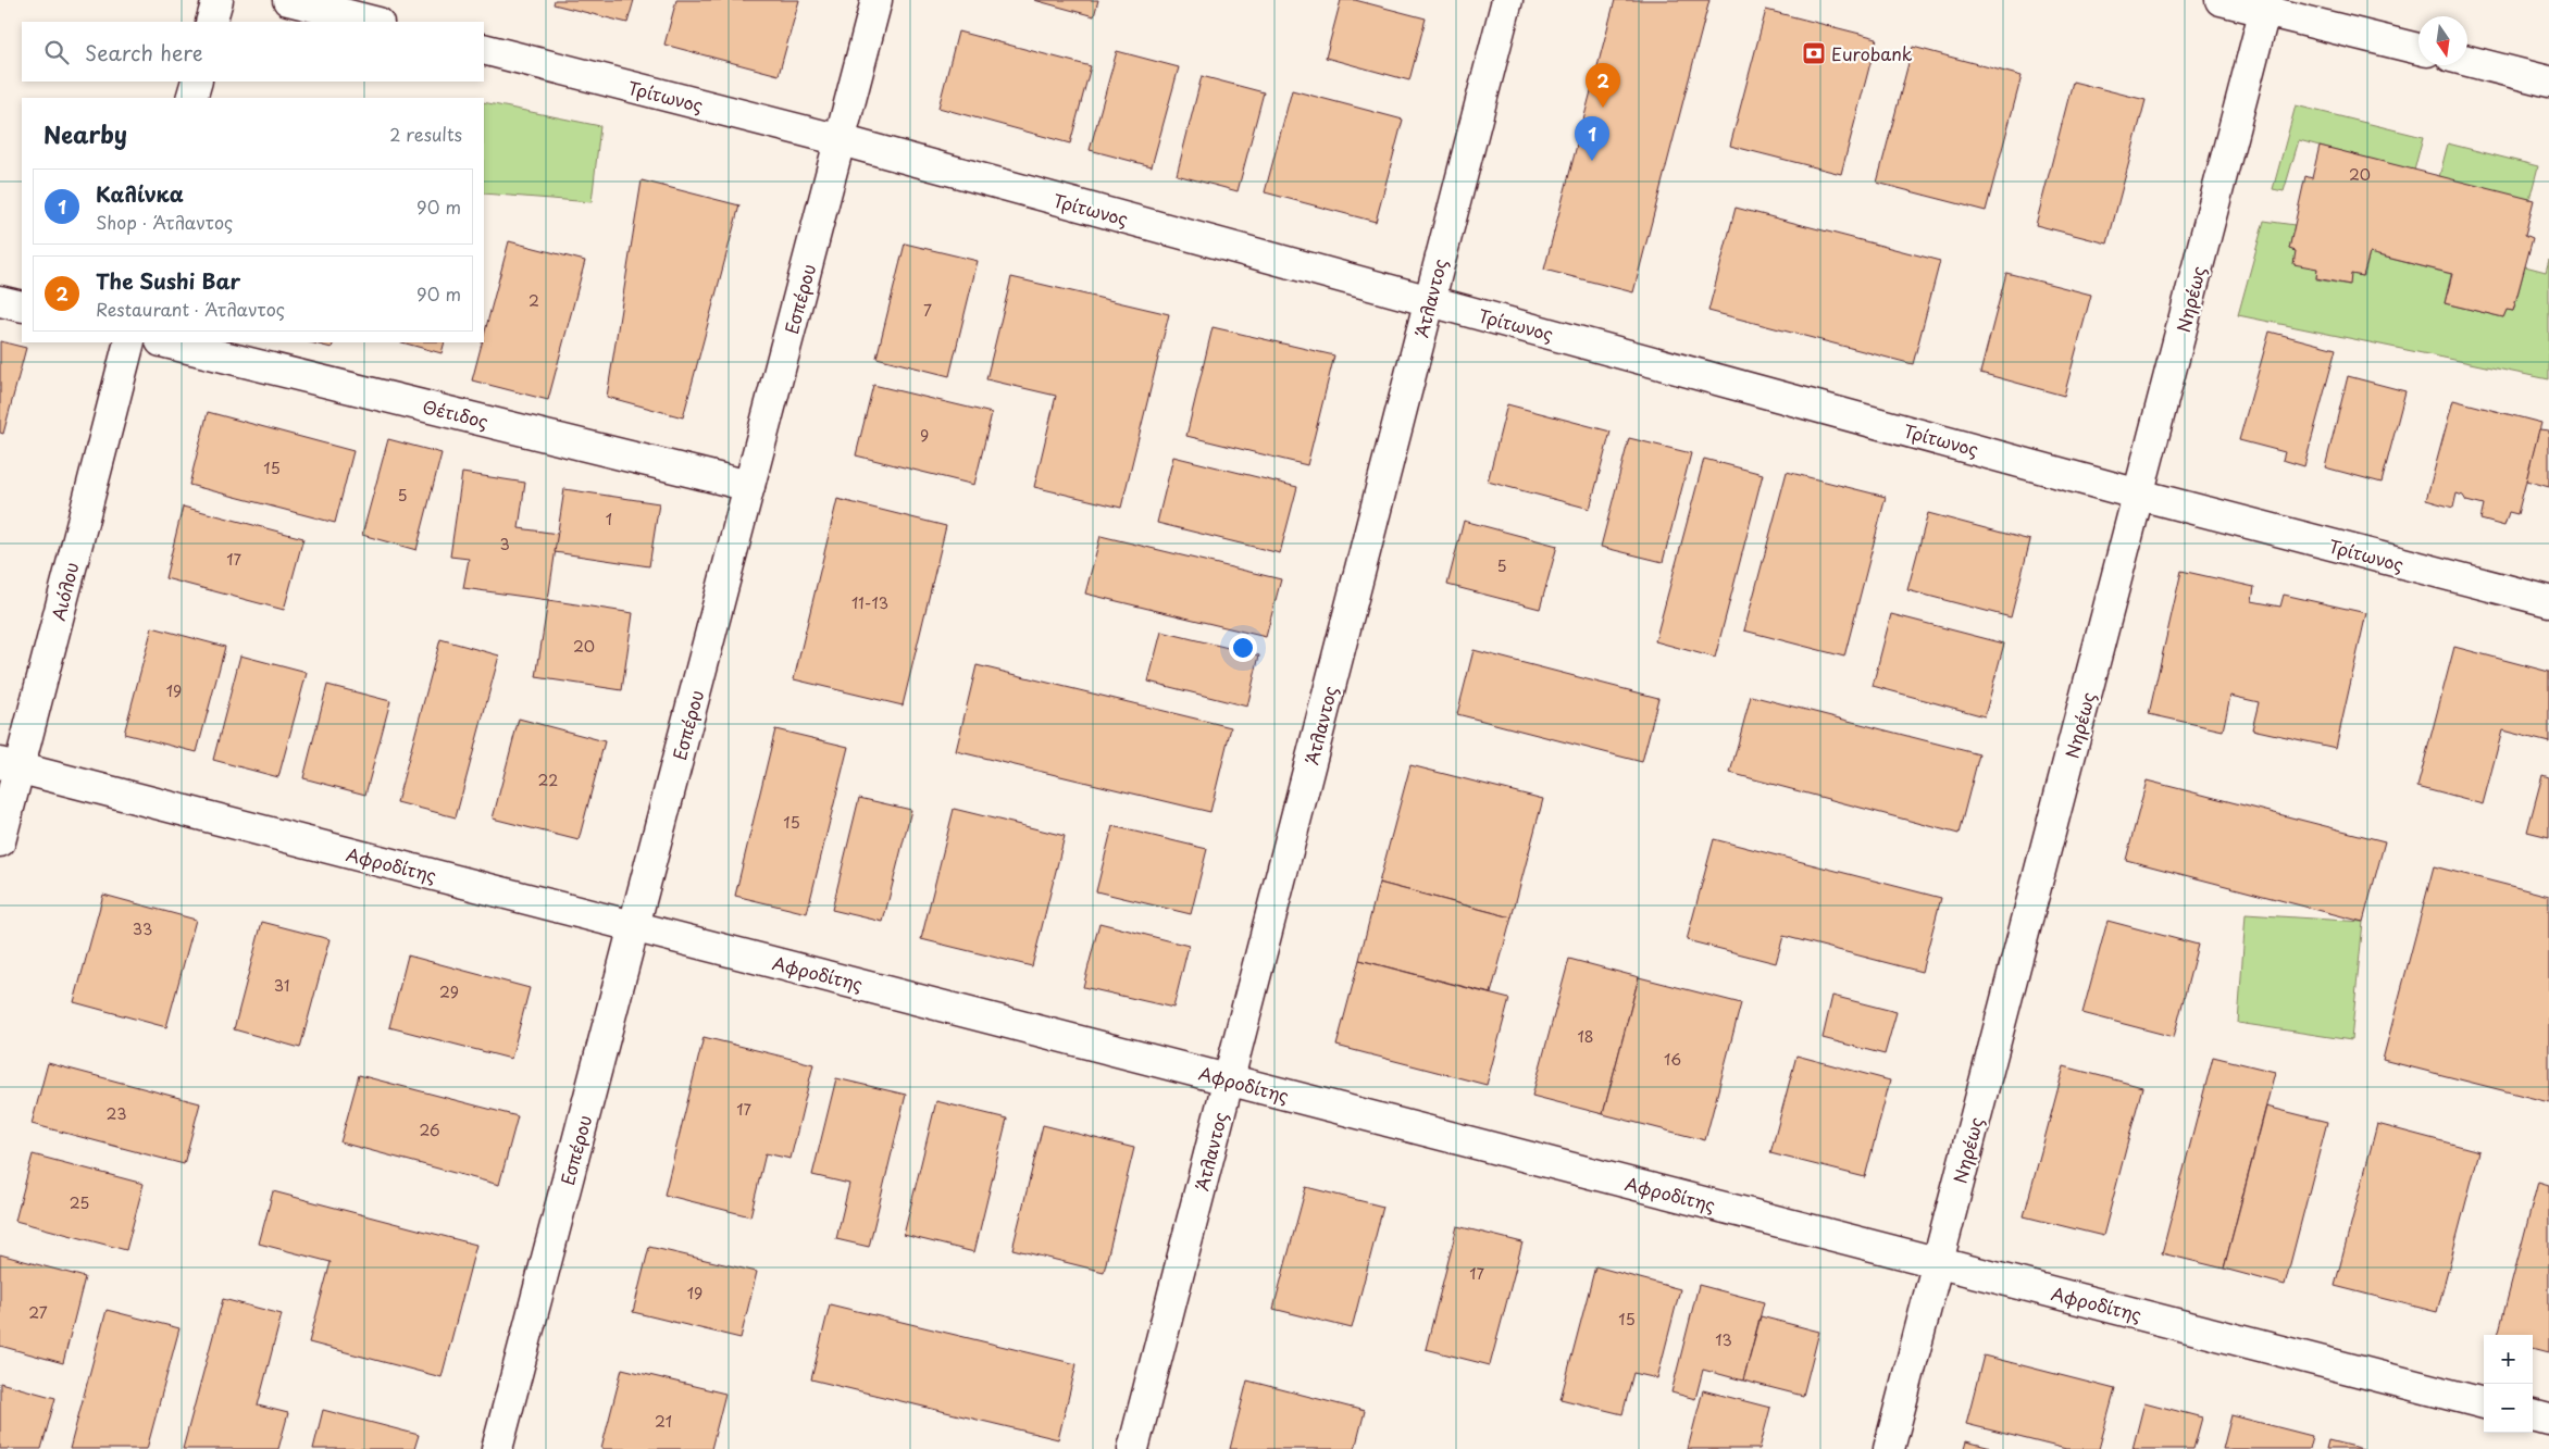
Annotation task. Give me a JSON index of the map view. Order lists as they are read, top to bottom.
{
  "streets": {
    "street": [
      "Τρίτωνος",
      "Άτλαντος",
      "Εσπέρου",
      "Νηρέως",
      "Θέτιδος",
      "Αιόλου",
      "Αφροδίτης"
    ]
  },
  "crossings": [
    ["Τρίτωνος", "Άτλαντος"],
    ["Τρίτωνος", "Εσπέρου"],
    ["Τρίτωνος", "Νηρέως"],
    ["Άτλαντος", "Αφροδίτης"],
    ["Εσπέρου", "Θέτιδος"],
    ["Εσπέρου", "Αφροδίτης"],
    ["Νηρέως", "Αφροδίτης"],
    ["Αιόλου", "Αφροδίτης"]
  ],
  "places": {
    "bank": ["Eurobank"]
  },
  "house_numbers": [
    "20",
    "2",
    "7",
    "9",
    "15",
    "5",
    "1",
    "3",
    "17",
    "5",
    "11-13",
    "20",
    "19",
    "22",
    "15",
    "33",
    "31",
    "29",
    "18",
    "16",
    "17",
    "23",
    "26",
    "25",
    "17",
    "19",
    "27",
    "15",
    "13",
    "21"
  ],
  "north": "bottom",
  "page": {
    "search": "Search here",
    "pins": ["2", "1"],
    "heading": ["Nearby", "2 results"],
    "list": [
      {
        "mark": "1",
        "name": "Καλίνκα",
        "note": "Shop · Άτλαντος",
        "value": "90 m"
      },
      {
        "mark": "2",
        "name": "The Sushi Bar",
        "note": "Restaurant · Άτλαντος",
        "value": "90 m"
      }
    ],
    "map_buttons": ["+", "−"]
  }
}
